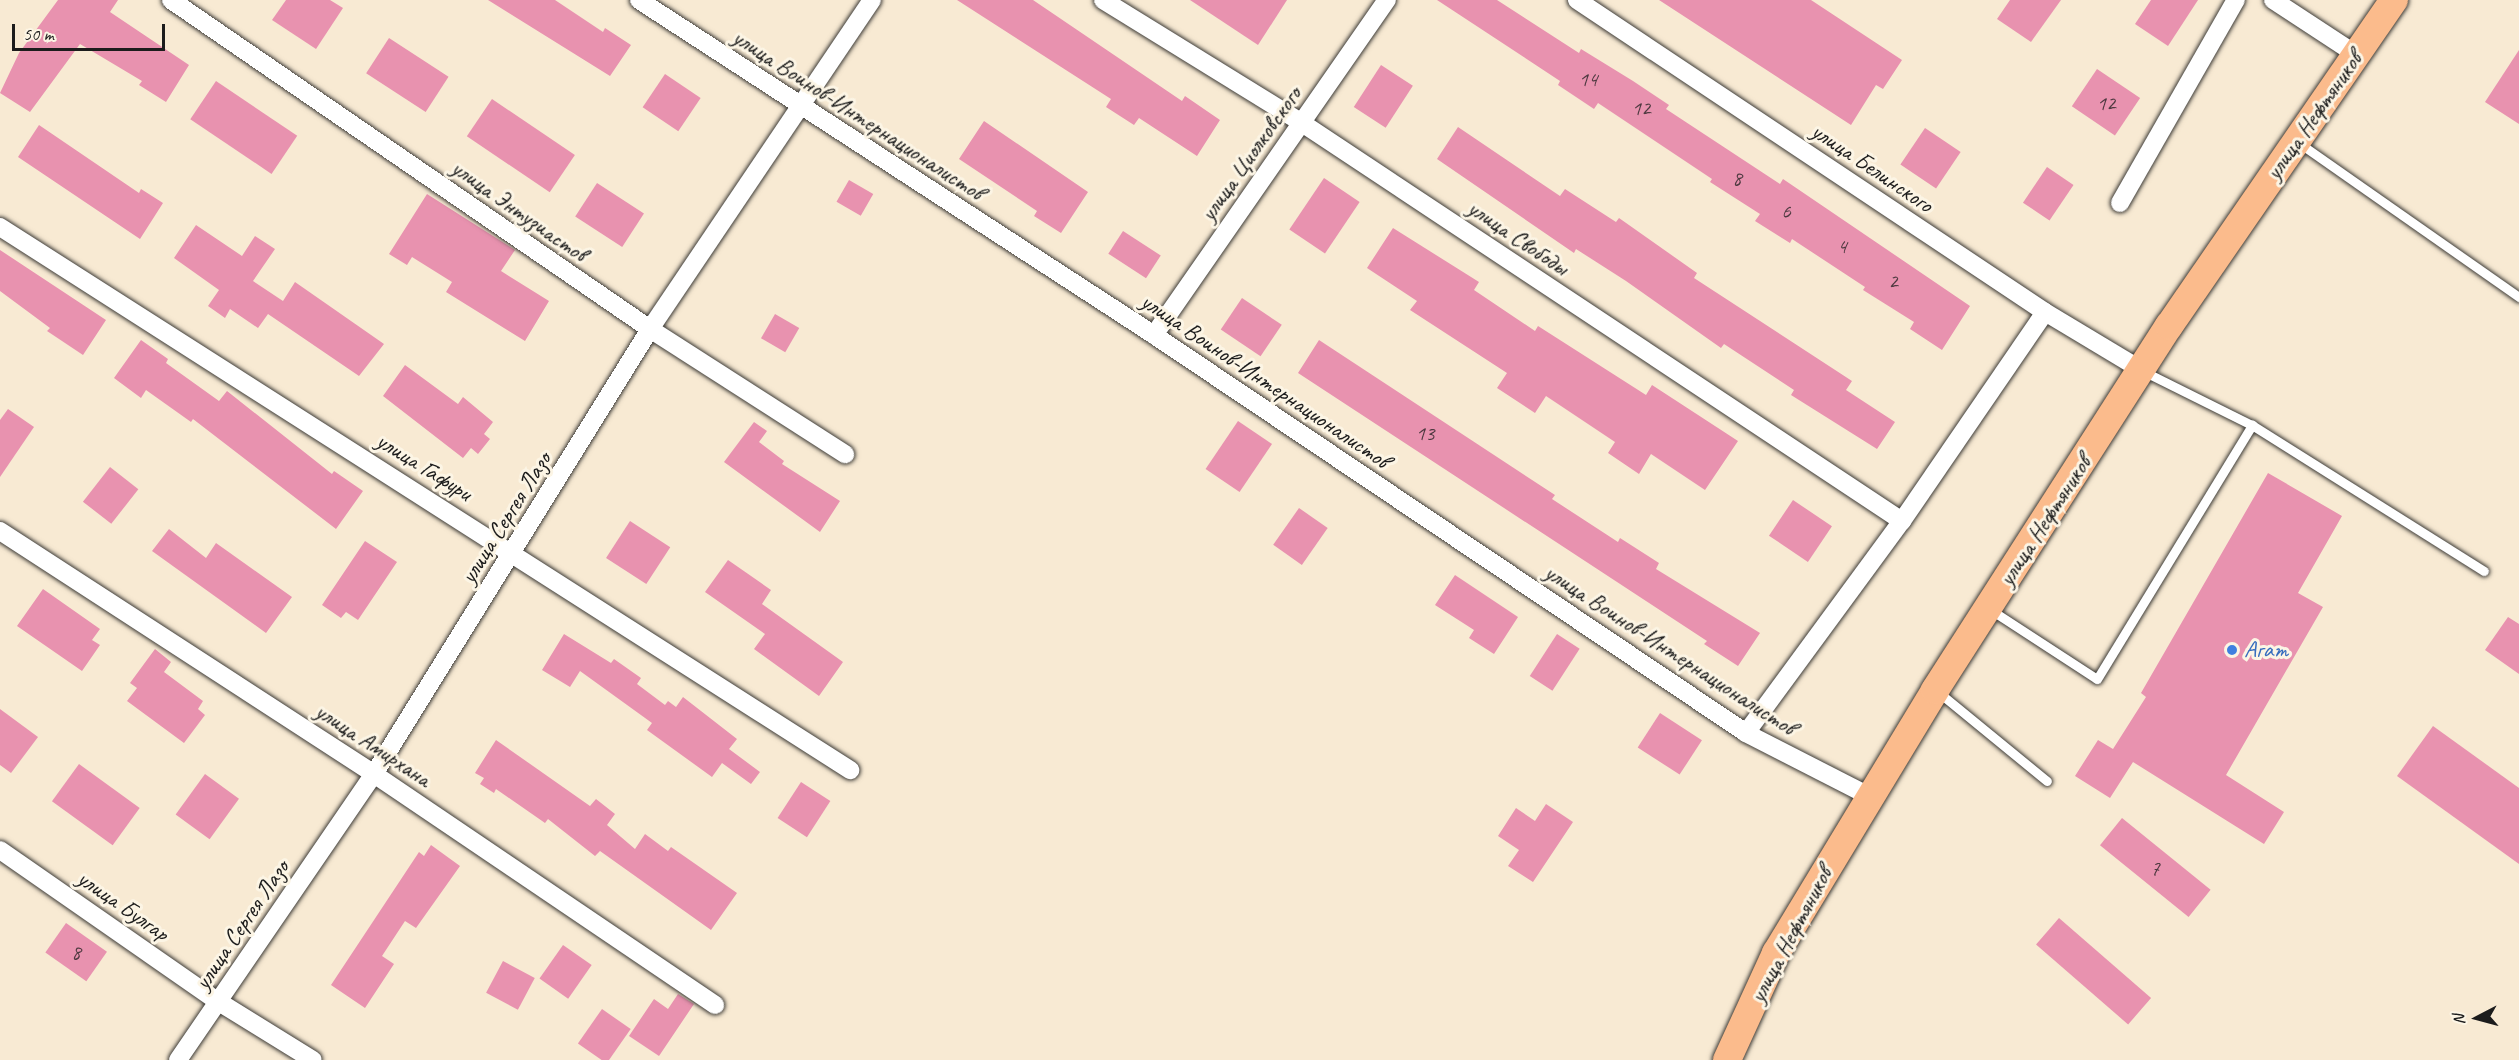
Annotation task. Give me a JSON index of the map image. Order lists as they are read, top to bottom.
{
  "streets": {
    "main road": ["улица Нефтяников"],
    "street": [
      "улица Воинов-Интернационалистов",
      "улица Циолковского",
      "улица Белинского",
      "улица Энтузиастов",
      "улица Свободы",
      "улица Гафури",
      "улица Сергея Лазо",
      "улица Амирхана",
      "улица Булгар"
    ]
  },
  "crossings": [
    ["улица Воинов-Интернационалистов", "улица Нефтяников"],
    ["улица Воинов-Интернационалистов", "улица Циолковского"],
    ["улица Воинов-Интернационалистов", "улица Сергея Лазо"],
    ["улица Нефтяников", "улица Белинского"],
    ["улица Циолковского", "улица Свободы"],
    ["улица Энтузиастов", "улица Сергея Лазо"],
    ["улица Гафури", "улица Сергея Лазо"],
    ["улица Сергея Лазо", "улица Амирхана"],
    ["улица Сергея Лазо", "улица Булгар"]
  ],
  "places": ["Агат"],
  "house_numbers": [
    "14",
    "12",
    "12",
    "8",
    "6",
    "4",
    "2",
    "13",
    "7",
    "8"
  ],
  "scale_bar": "50 m",
  "north": "left"
}
